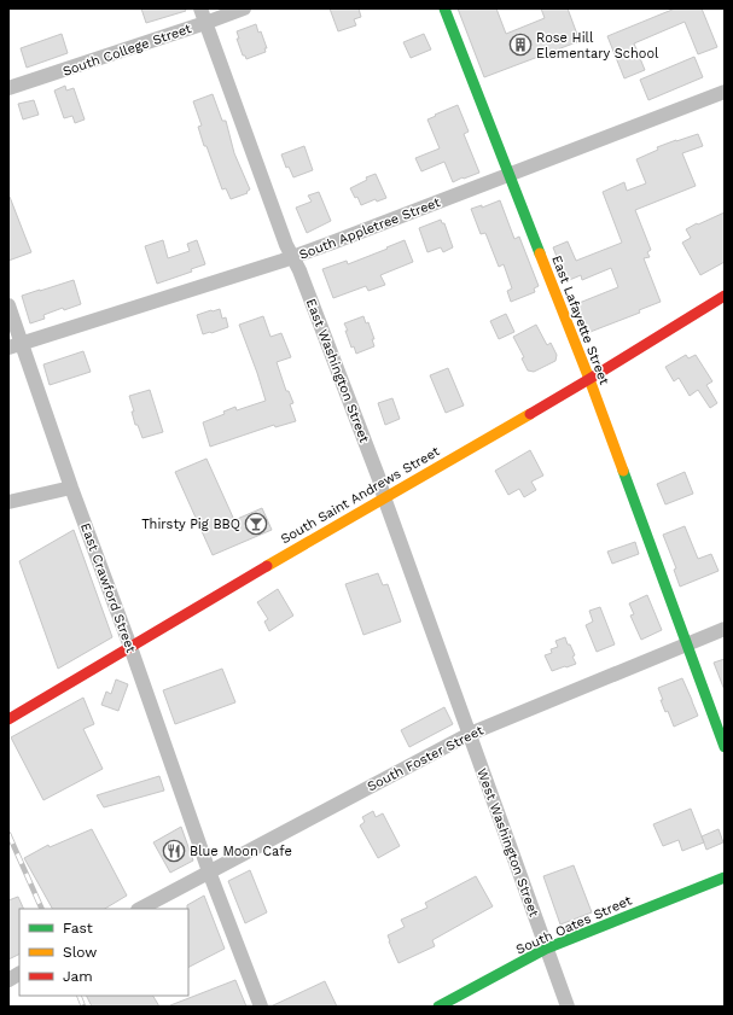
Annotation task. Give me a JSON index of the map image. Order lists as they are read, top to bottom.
{
  "streets": {
    "street": [
      "South College Street",
      "South Appletree Street",
      "East Lafayette Street",
      "East Washington Street",
      "South Saint Andrews Street",
      "East Crawford Street",
      "South Foster Street",
      "West Washington Street",
      "South Oates Street"
    ]
  },
  "crossings": [
    ["South College Street", "East Washington Street"],
    ["South Appletree Street", "East Lafayette Street"],
    ["South Appletree Street", "East Washington Street"],
    ["South Appletree Street", "East Crawford Street"],
    ["East Lafayette Street", "South Saint Andrews Street"],
    ["East Lafayette Street", "South Foster Street"],
    ["East Washington Street", "South Saint Andrews Street"],
    ["East Washington Street", "South Foster Street"],
    ["East Washington Street", "West Washington Street"],
    ["South Saint Andrews Street", "East Crawford Street"],
    ["East Crawford Street", "South Foster Street"],
    ["South Foster Street", "West Washington Street"],
    ["West Washington Street", "South Oates Street"]
  ],
  "places": {
    "building": ["Rose Hill Elementary School"],
    "bar": ["Thirsty Pig BBQ"],
    "restaurant": ["Blue Moon Cafe"]
  },
  "legend": ["Fast", "Slow", "Jam"]
}
